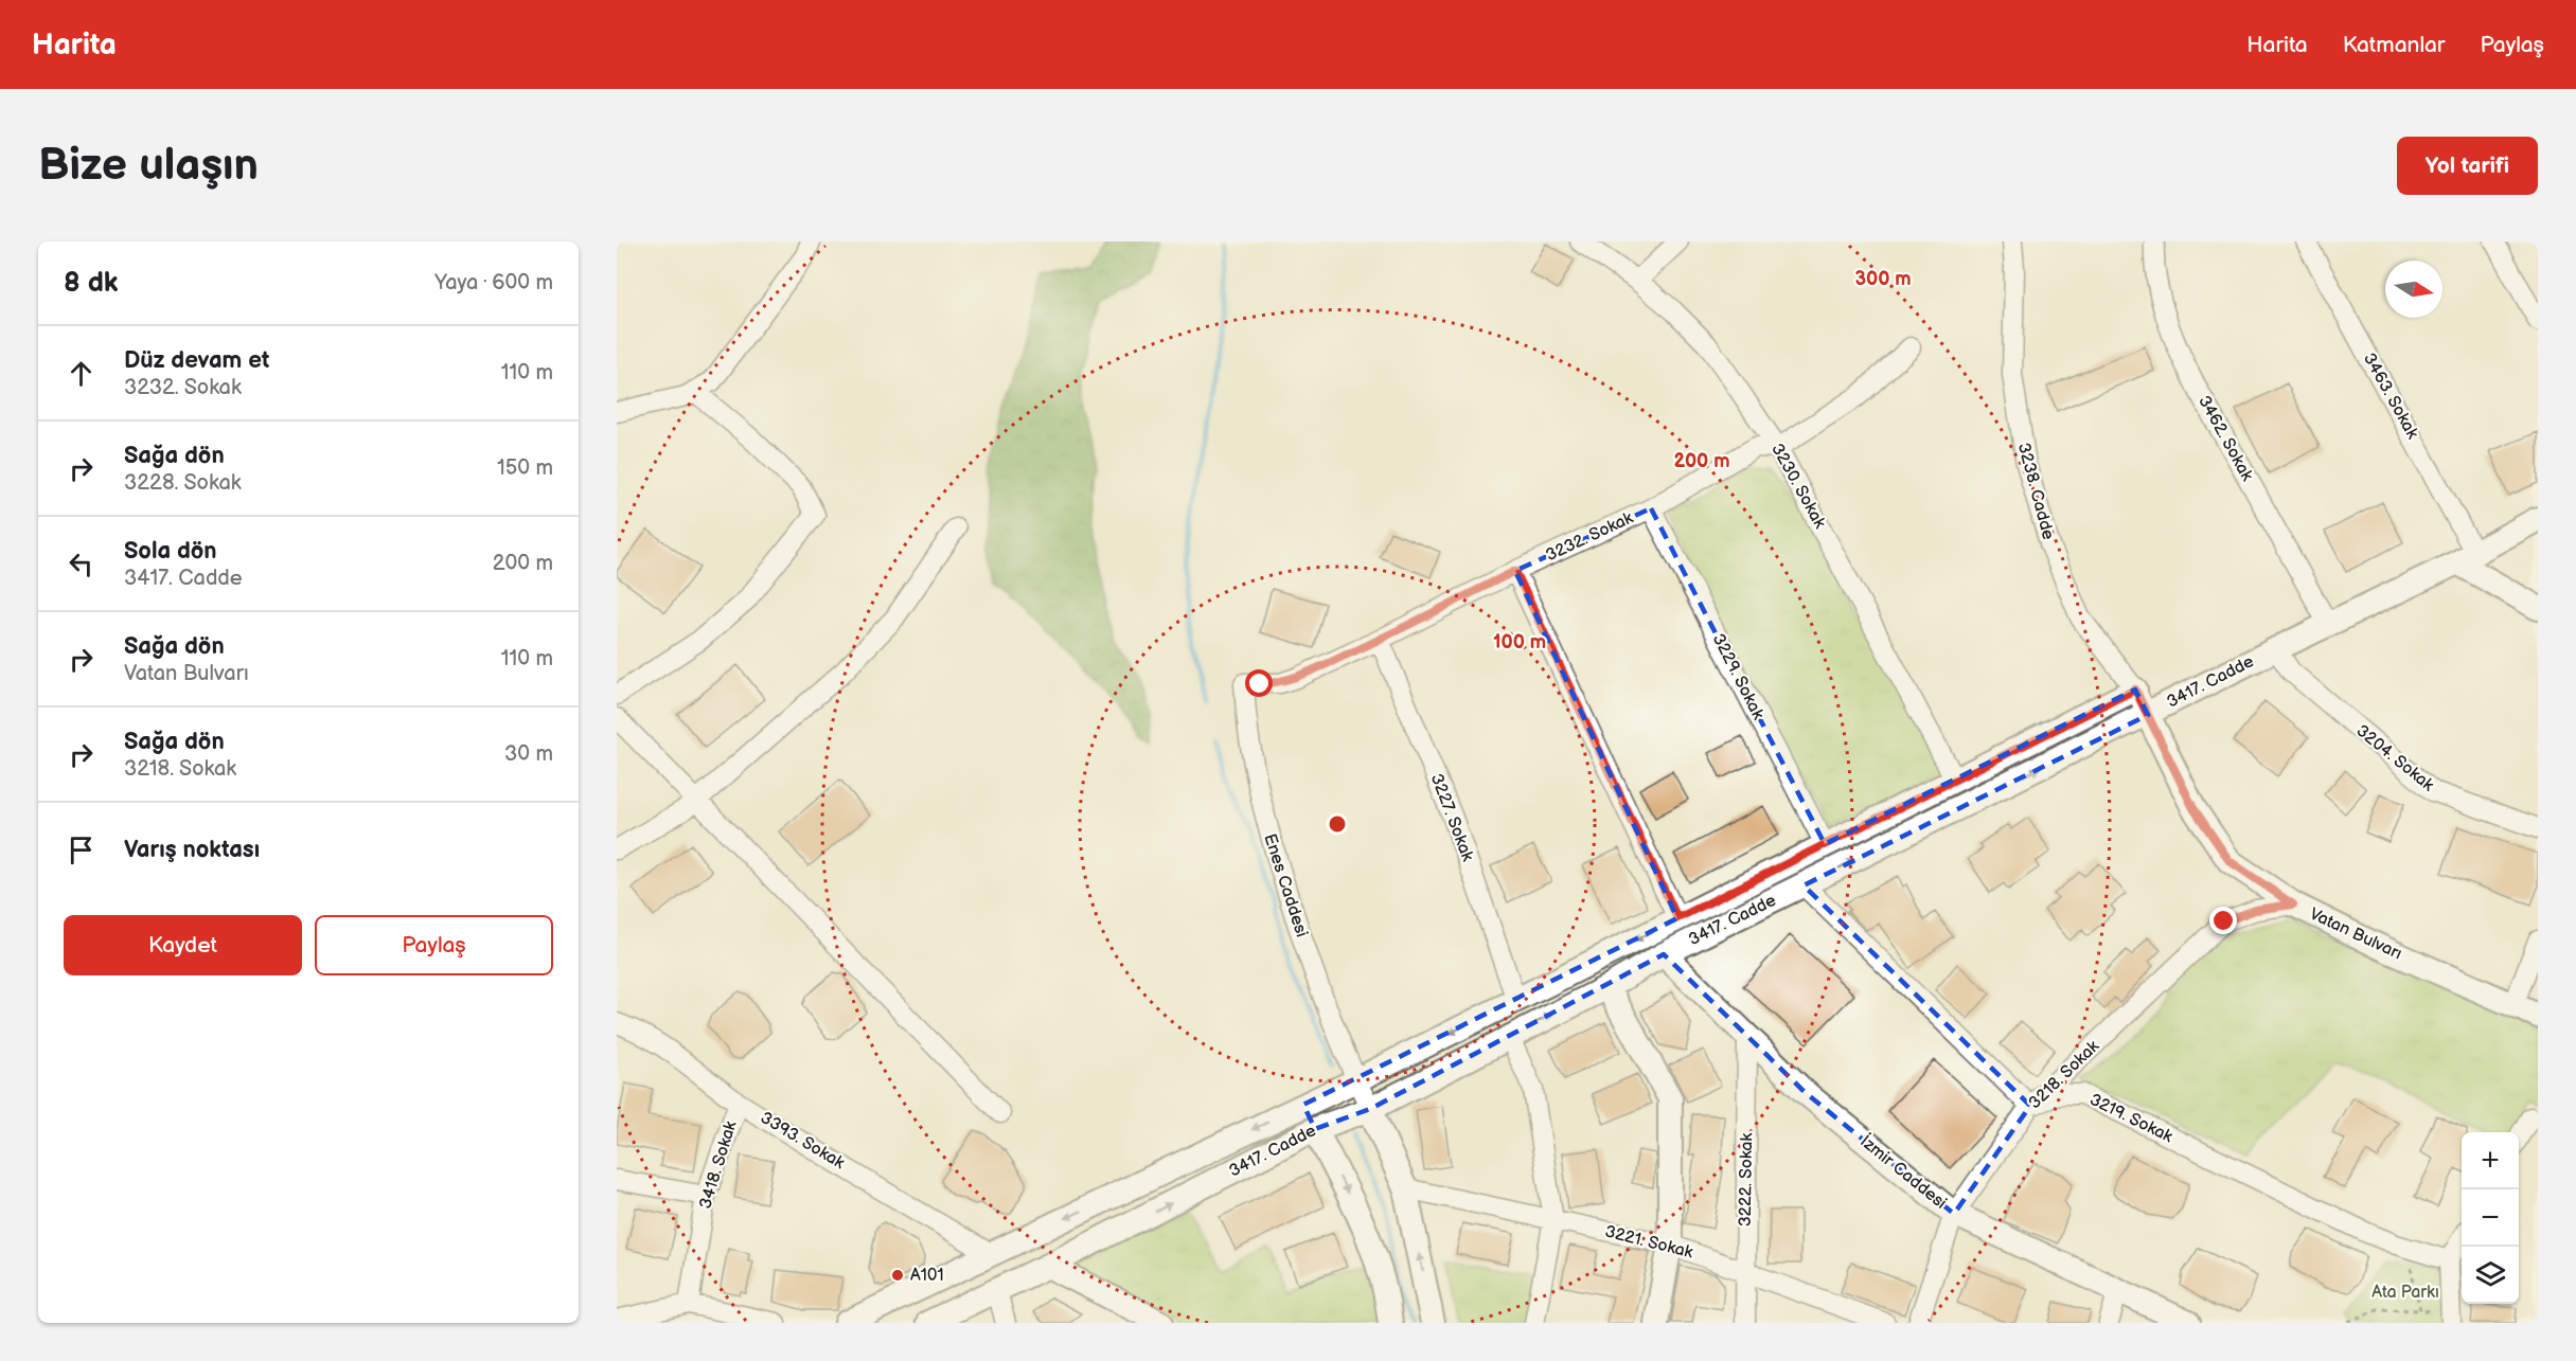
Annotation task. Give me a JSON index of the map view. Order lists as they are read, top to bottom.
{
  "streets": {
    "street": [
      "3463. Sokak",
      "3462. Sokak",
      "3230. Sokak",
      "3238. Cadde",
      "3232. Sokak",
      "3229. Sokak",
      "3417. Cadde",
      "3204. Sokak",
      "3227. Sokak",
      "Enes Caddesi",
      "Vatan Bulvarı",
      "3218. Sokak",
      "3219. Sokak",
      "3393. Sokak",
      "3418. Sokak",
      "İzmir Caddesi",
      "3222. Sokak",
      "3221. Sokak"
    ]
  },
  "crossings": [
    ["3463. Sokak", "3417. Cadde"],
    ["3462. Sokak", "3417. Cadde"],
    ["3230. Sokak", "3232. Sokak"],
    ["3230. Sokak", "3417. Cadde"],
    ["3238. Cadde", "3417. Cadde"],
    ["3238. Cadde", "Vatan Bulvarı"],
    ["3232. Sokak", "3229. Sokak"],
    ["3232. Sokak", "3227. Sokak"],
    ["3232. Sokak", "Enes Caddesi"],
    ["3229. Sokak", "3417. Cadde"],
    ["3417. Cadde", "3204. Sokak"],
    ["3417. Cadde", "3227. Sokak"],
    ["3417. Cadde", "Enes Caddesi"],
    ["3417. Cadde", "Vatan Bulvarı"],
    ["3417. Cadde", "3393. Sokak"],
    ["3417. Cadde", "İzmir Caddesi"],
    ["Vatan Bulvarı", "3218. Sokak"],
    ["3218. Sokak", "3219. Sokak"],
    ["3218. Sokak", "İzmir Caddesi"],
    ["3393. Sokak", "3418. Sokak"],
    ["İzmir Caddesi", "3222. Sokak"],
    ["3222. Sokak", "3221. Sokak"]
  ],
  "parks": ["Ata Parkı"],
  "places": ["A101"],
  "north": "right",
  "page": {
    "header": "Harita",
    "nav": ["Harita", "Katmanlar", "Paylaş"],
    "buttons": [
      "Yol tarifi",
      ["Kaydet", "Paylaş"]
    ],
    "title": "Bize ulaşın",
    "heading": ["8 dk", "Yaya · 600 m"],
    "list": [
      ["Düz devam et", "3232. Sokak", "110 m"],
      ["Sağa dön", "3228. Sokak", "150 m"],
      ["Sola dön", "3417. Cadde", "200 m"],
      ["Sağa dön", "Vatan Bulvarı", "110 m"],
      ["Sağa dön", "3218. Sokak", "30 m"],
      "Varış noktası"
    ],
    "map_buttons": ["+", "−"]
  },
  "rings": ["300 m", "200 m", "100 m"]
}
